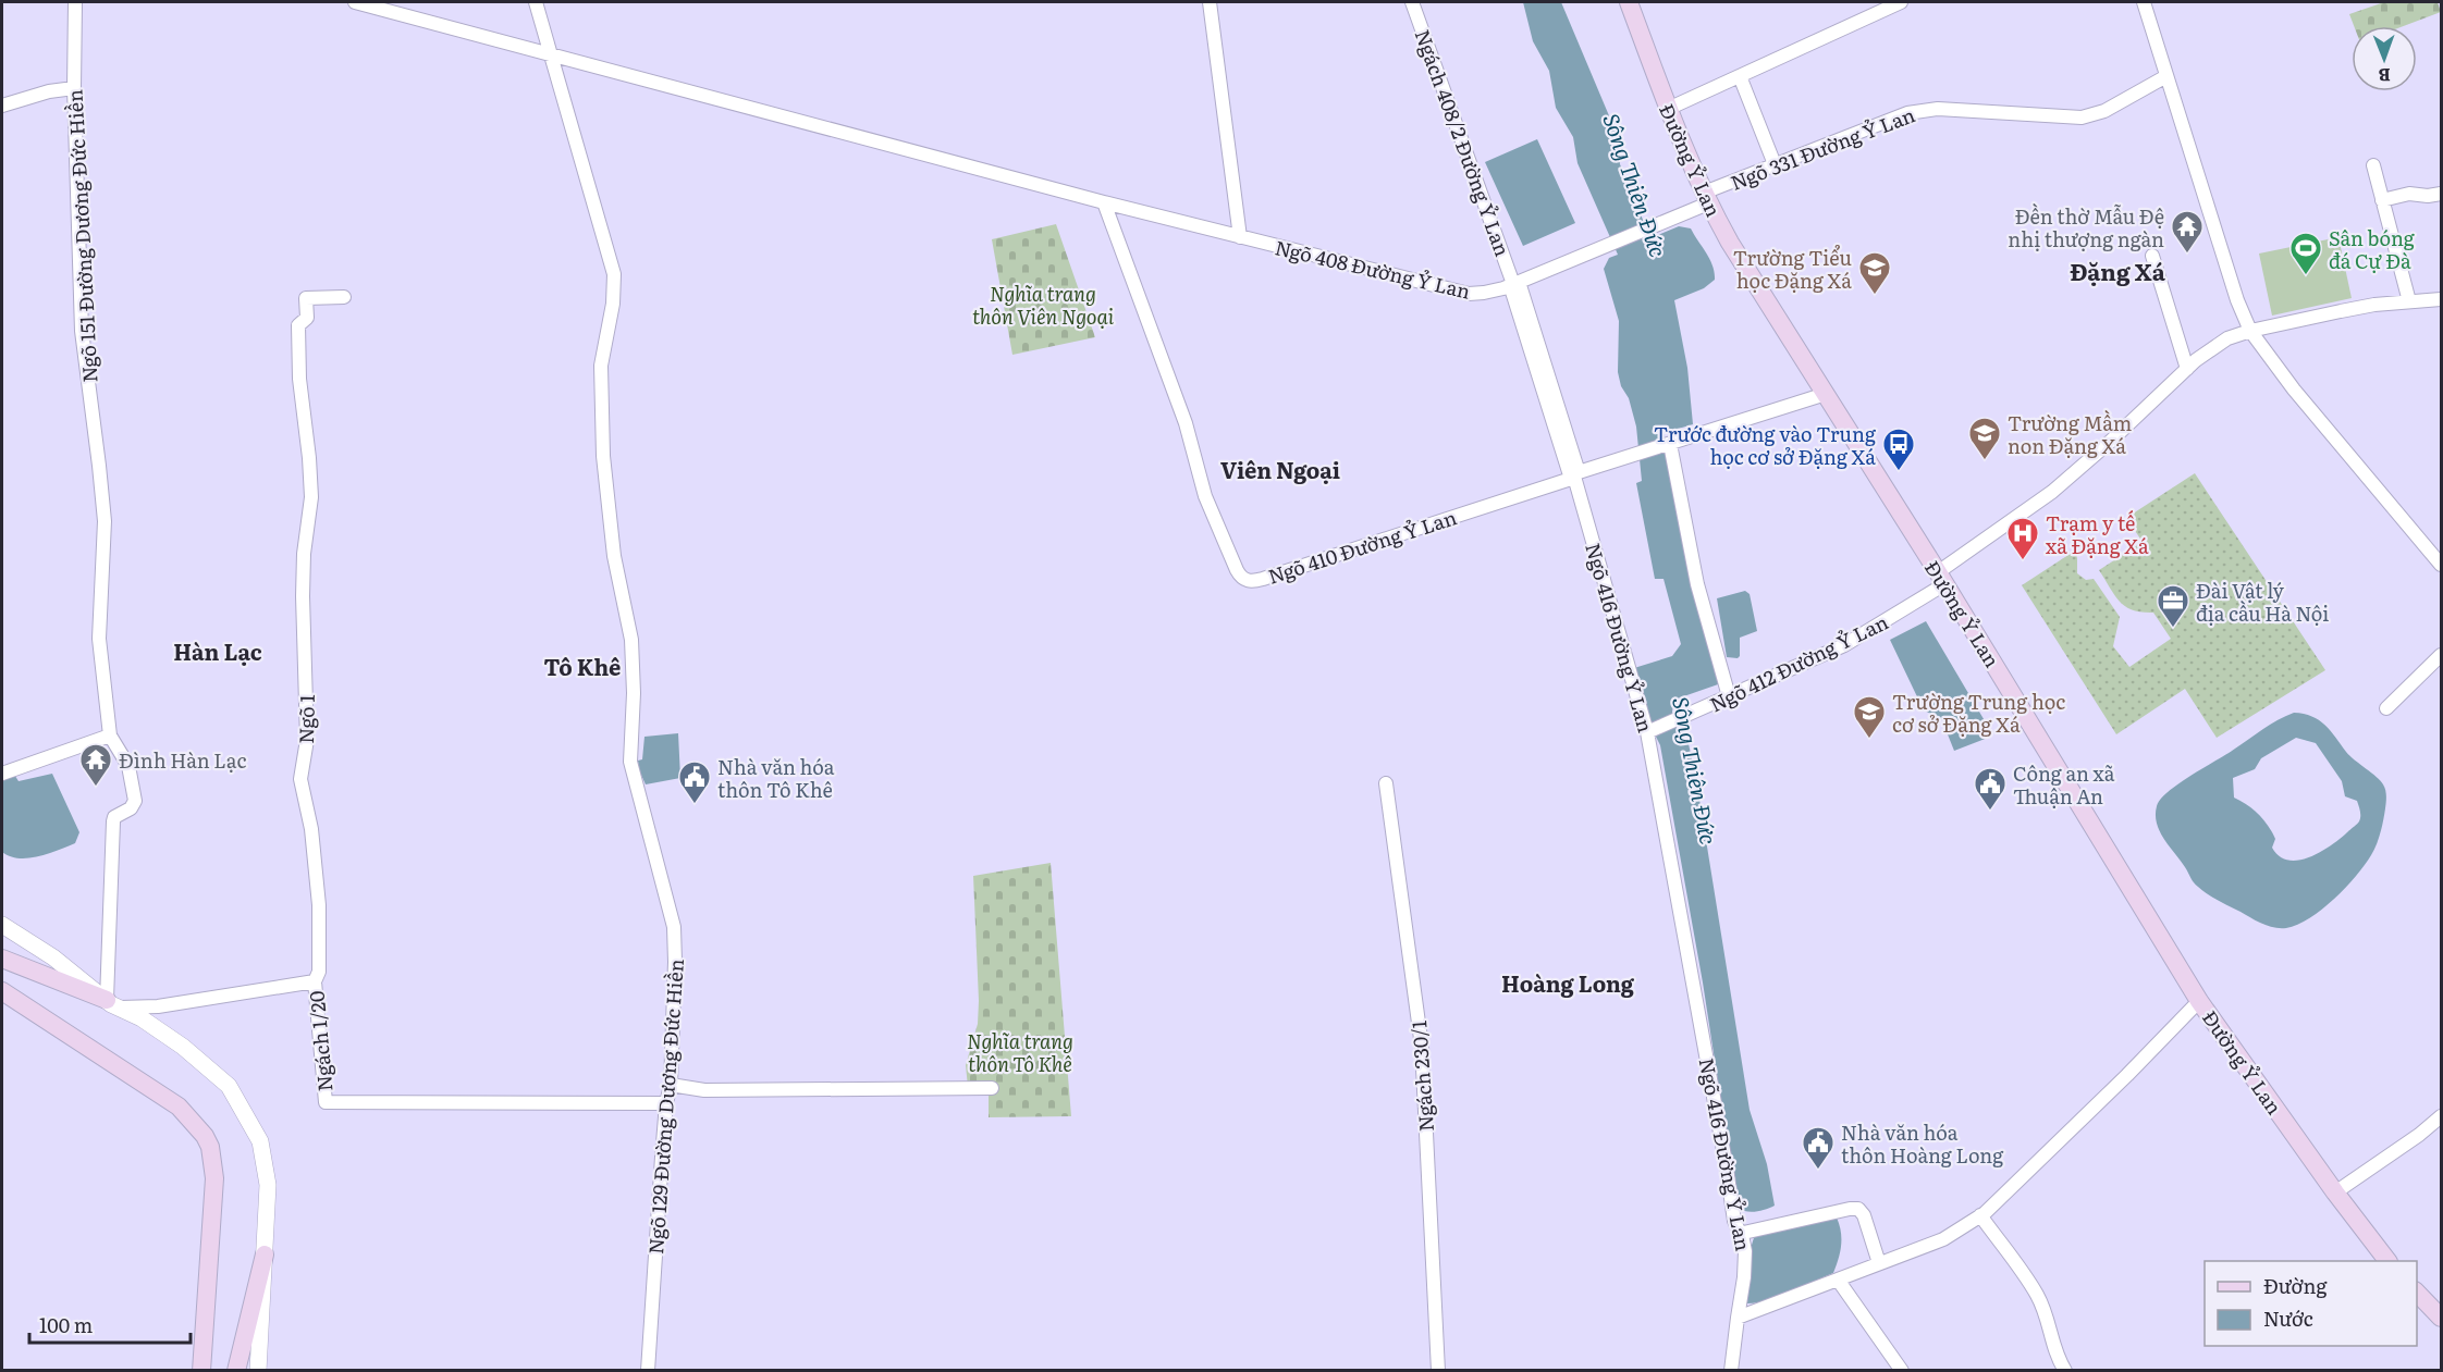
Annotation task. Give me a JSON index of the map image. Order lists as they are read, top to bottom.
{
  "streets": {
    "main road": ["Đường Ỷ Lan"],
    "street": [
      "Ngách 408/2 Đường Ỷ Lan",
      "Ngõ 331 Đường Ỷ Lan",
      "Ngõ 151 Đường Dương Đức Hiền",
      "Ngõ 408 Đường Ỷ Lan",
      "Ngõ 410 Đường Ỷ Lan",
      "Ngõ 416 Đường Ỷ Lan",
      "Ngõ 412 Đường Ỷ Lan",
      "Ngõ 1",
      "Ngách 1/20",
      "Ngách 230/1",
      "Ngõ 129 Đường Dương Đức Hiền"
    ]
  },
  "crossings": [
    ["Ngách 408/2 Đường Ỷ Lan", "Ngõ 408 Đường Ỷ Lan"],
    ["Ngách 408/2 Đường Ỷ Lan", "Ngõ 416 Đường Ỷ Lan"],
    ["Ngõ 331 Đường Ỷ Lan", "Đường Ỷ Lan"],
    ["Ngõ 331 Đường Ỷ Lan", "Ngõ 408 Đường Ỷ Lan"],
    ["Đường Ỷ Lan", "Ngõ 408 Đường Ỷ Lan"],
    ["Đường Ỷ Lan", "Ngõ 410 Đường Ỷ Lan"],
    ["Đường Ỷ Lan", "Ngõ 412 Đường Ỷ Lan"],
    ["Ngõ 408 Đường Ỷ Lan", "Ngõ 410 Đường Ỷ Lan"],
    ["Ngõ 408 Đường Ỷ Lan", "Ngõ 129 Đường Dương Đức Hiền"],
    ["Ngõ 410 Đường Ỷ Lan", "Ngõ 416 Đường Ỷ Lan"],
    ["Ngõ 416 Đường Ỷ Lan", "Ngõ 412 Đường Ỷ Lan"],
    ["Ngõ 1", "Ngách 1/20"],
    ["Ngách 1/20", "Ngõ 129 Đường Dương Đức Hiền"]
  ],
  "districts": [
    "Đặng Xá",
    "Viên Ngoại",
    "Hàn Lạc",
    "Tô Khê",
    "Hoàng Long"
  ],
  "water": ["Sông Thiên Đức"],
  "parks": ["Nghĩa trang thôn Viên Ngoại", "Nghĩa trang thôn Tô Khê"],
  "places": {
    "temple": ["Đền thờ Mẫu Đệ nhị thượng ngàn", "Đình Hàn Lạc"],
    "sports": ["Sân bóng đá Cự Đà"],
    "school or university": ["Trường Tiểu học Đặng Xá", "Trường Mầm non Đặng Xá", "Trường Trung học cơ sở Đặng Xá"],
    "bus stop": ["Trước đường vào Trung học cơ sở Đặng Xá"],
    "hospital": ["Trạm y tế xã Đặng Xá"],
    "office": ["Đài Vật lý địa cầu Hà Nội"],
    "public building": ["Nhà văn hóa thôn Tô Khê", "Công an xã Thuận An", "Nhà văn hóa thôn Hoàng Long"]
  },
  "legend": ["Đường", "Nước"],
  "scale_bar": "100 m",
  "north": "bottom"
}
